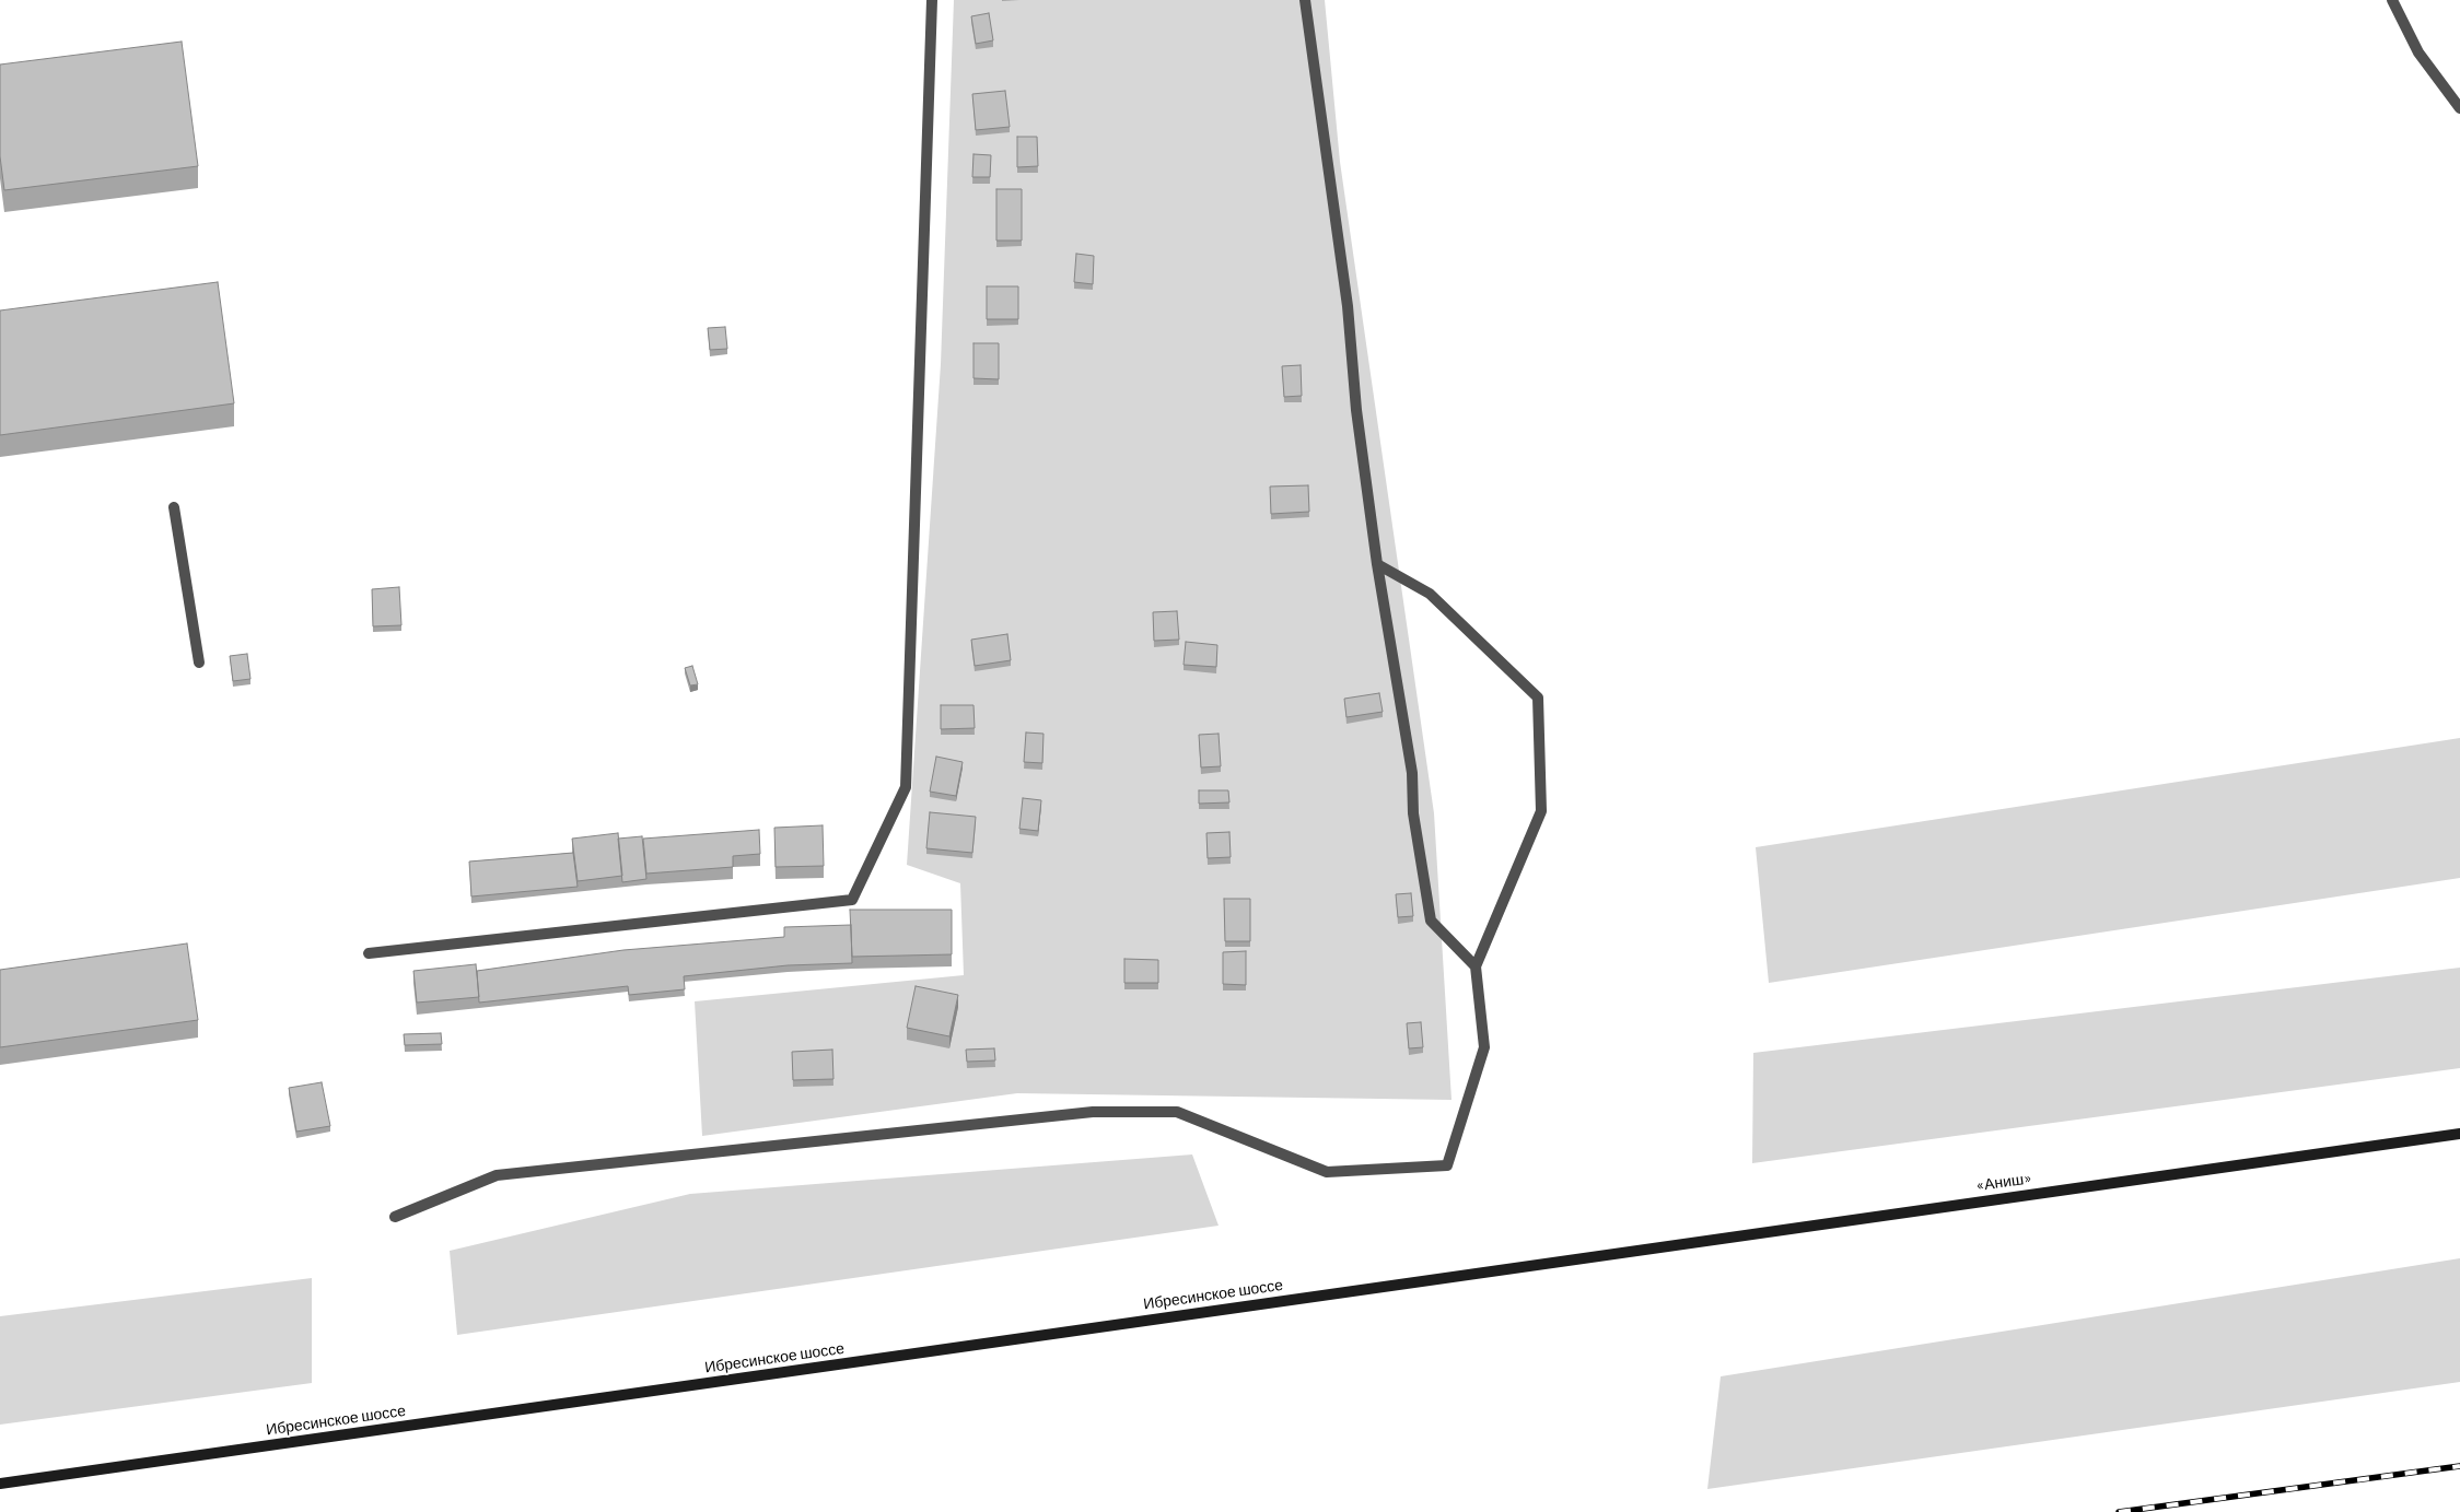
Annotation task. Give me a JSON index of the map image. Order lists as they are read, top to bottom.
{
  "streets": {
    "main road": ["«Аниш»", "Ибресинское шоссе"]
  },
  "crossings": [
    ["«Аниш»", "Ибресинское шоссе"]
  ]
}
